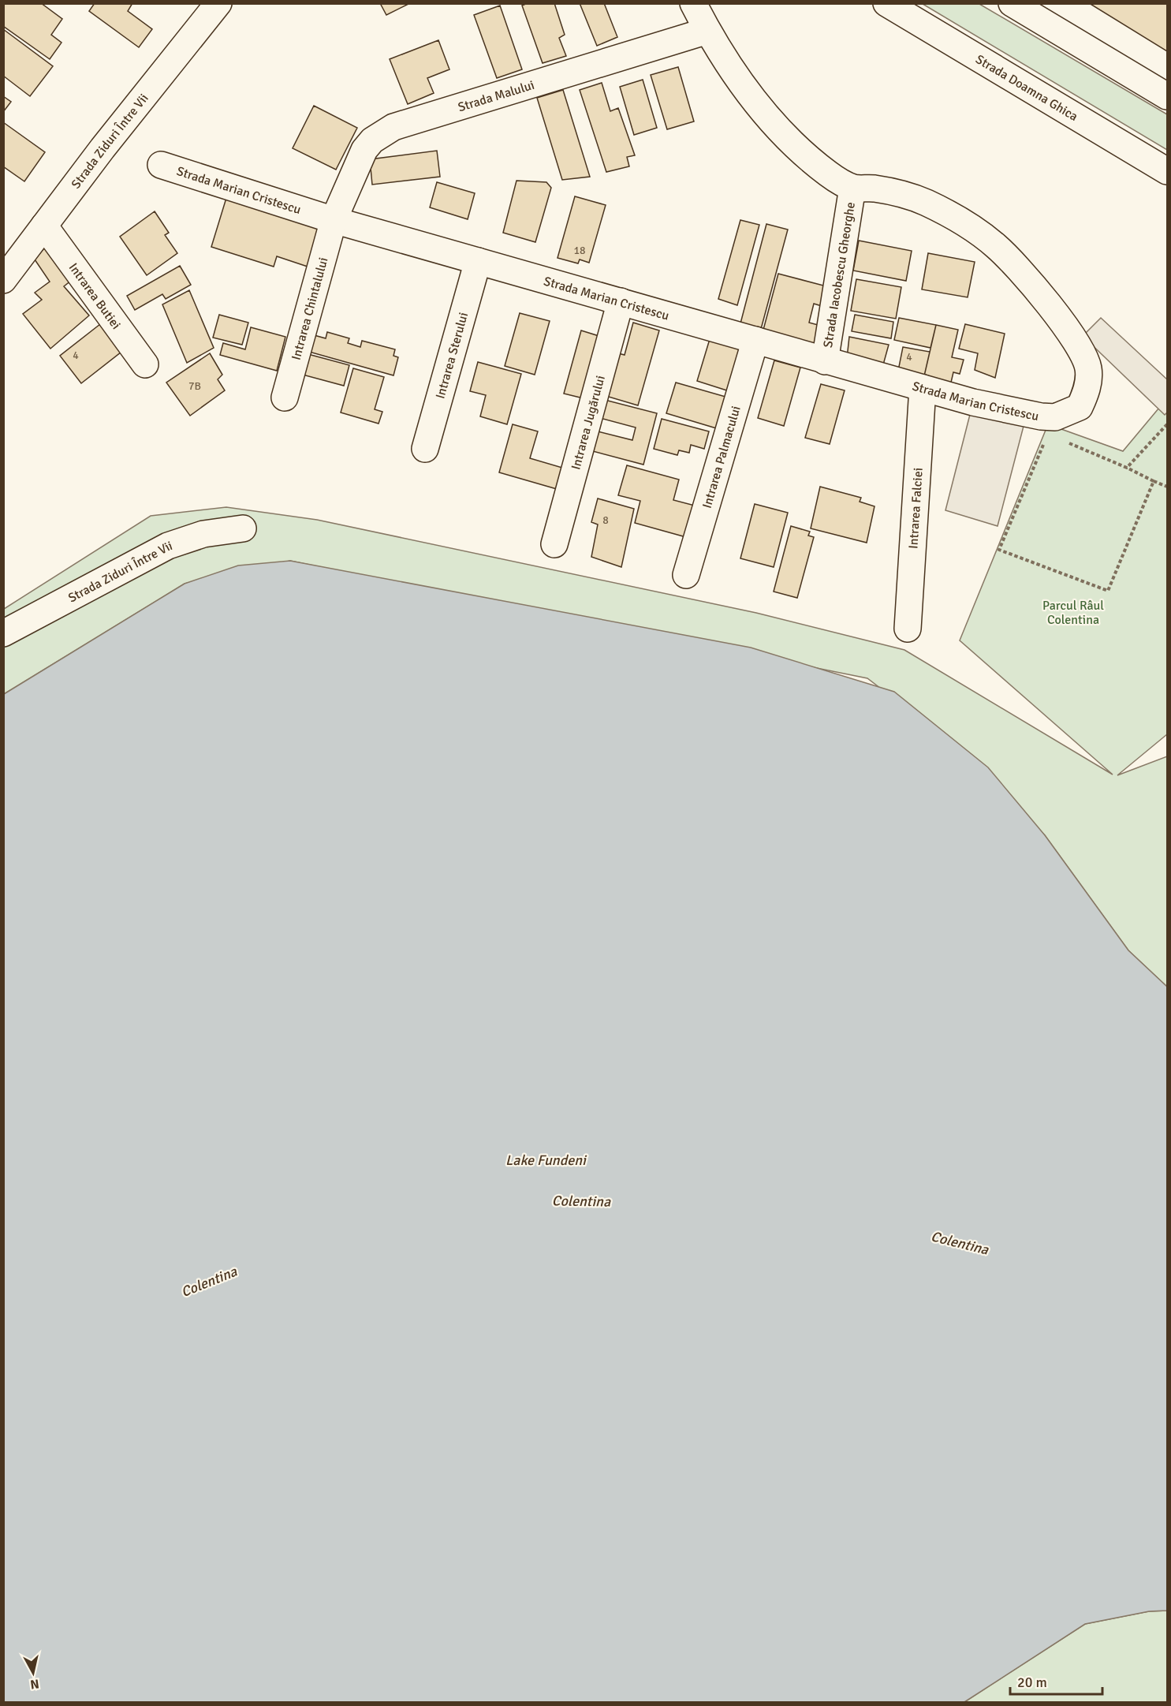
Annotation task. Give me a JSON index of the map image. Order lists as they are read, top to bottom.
{
  "streets": {
    "street": [
      "Strada Doamna Ghica",
      "Strada Malului",
      "Strada Ziduri Între Vii",
      "Strada Marian Cristescu",
      "Strada Iacobescu Gheorghe",
      "Intrarea Butiei",
      "Intrarea Chintalului",
      "Intrarea Sterului",
      "Intrarea Jugărului",
      "Intrarea Palmacului",
      "Intrarea Falciei"
    ]
  },
  "crossings": [
    ["Strada Malului", "Strada Marian Cristescu"],
    ["Strada Malului", "Intrarea Chintalului"],
    ["Strada Ziduri Între Vii", "Intrarea Butiei"],
    ["Strada Marian Cristescu", "Strada Iacobescu Gheorghe"],
    ["Strada Marian Cristescu", "Intrarea Chintalului"],
    ["Strada Marian Cristescu", "Intrarea Sterului"],
    ["Strada Marian Cristescu", "Intrarea Jugărului"],
    ["Strada Marian Cristescu", "Intrarea Palmacului"],
    ["Strada Marian Cristescu", "Intrarea Falciei"]
  ],
  "water": ["Lake Fundeni", "Colentina"],
  "parks": ["Parcul Râul Colentina"],
  "house_numbers": [
    "18",
    "4",
    "4",
    "7B",
    "8"
  ],
  "scale_bar": "20 m",
  "north": "bottom"
}
